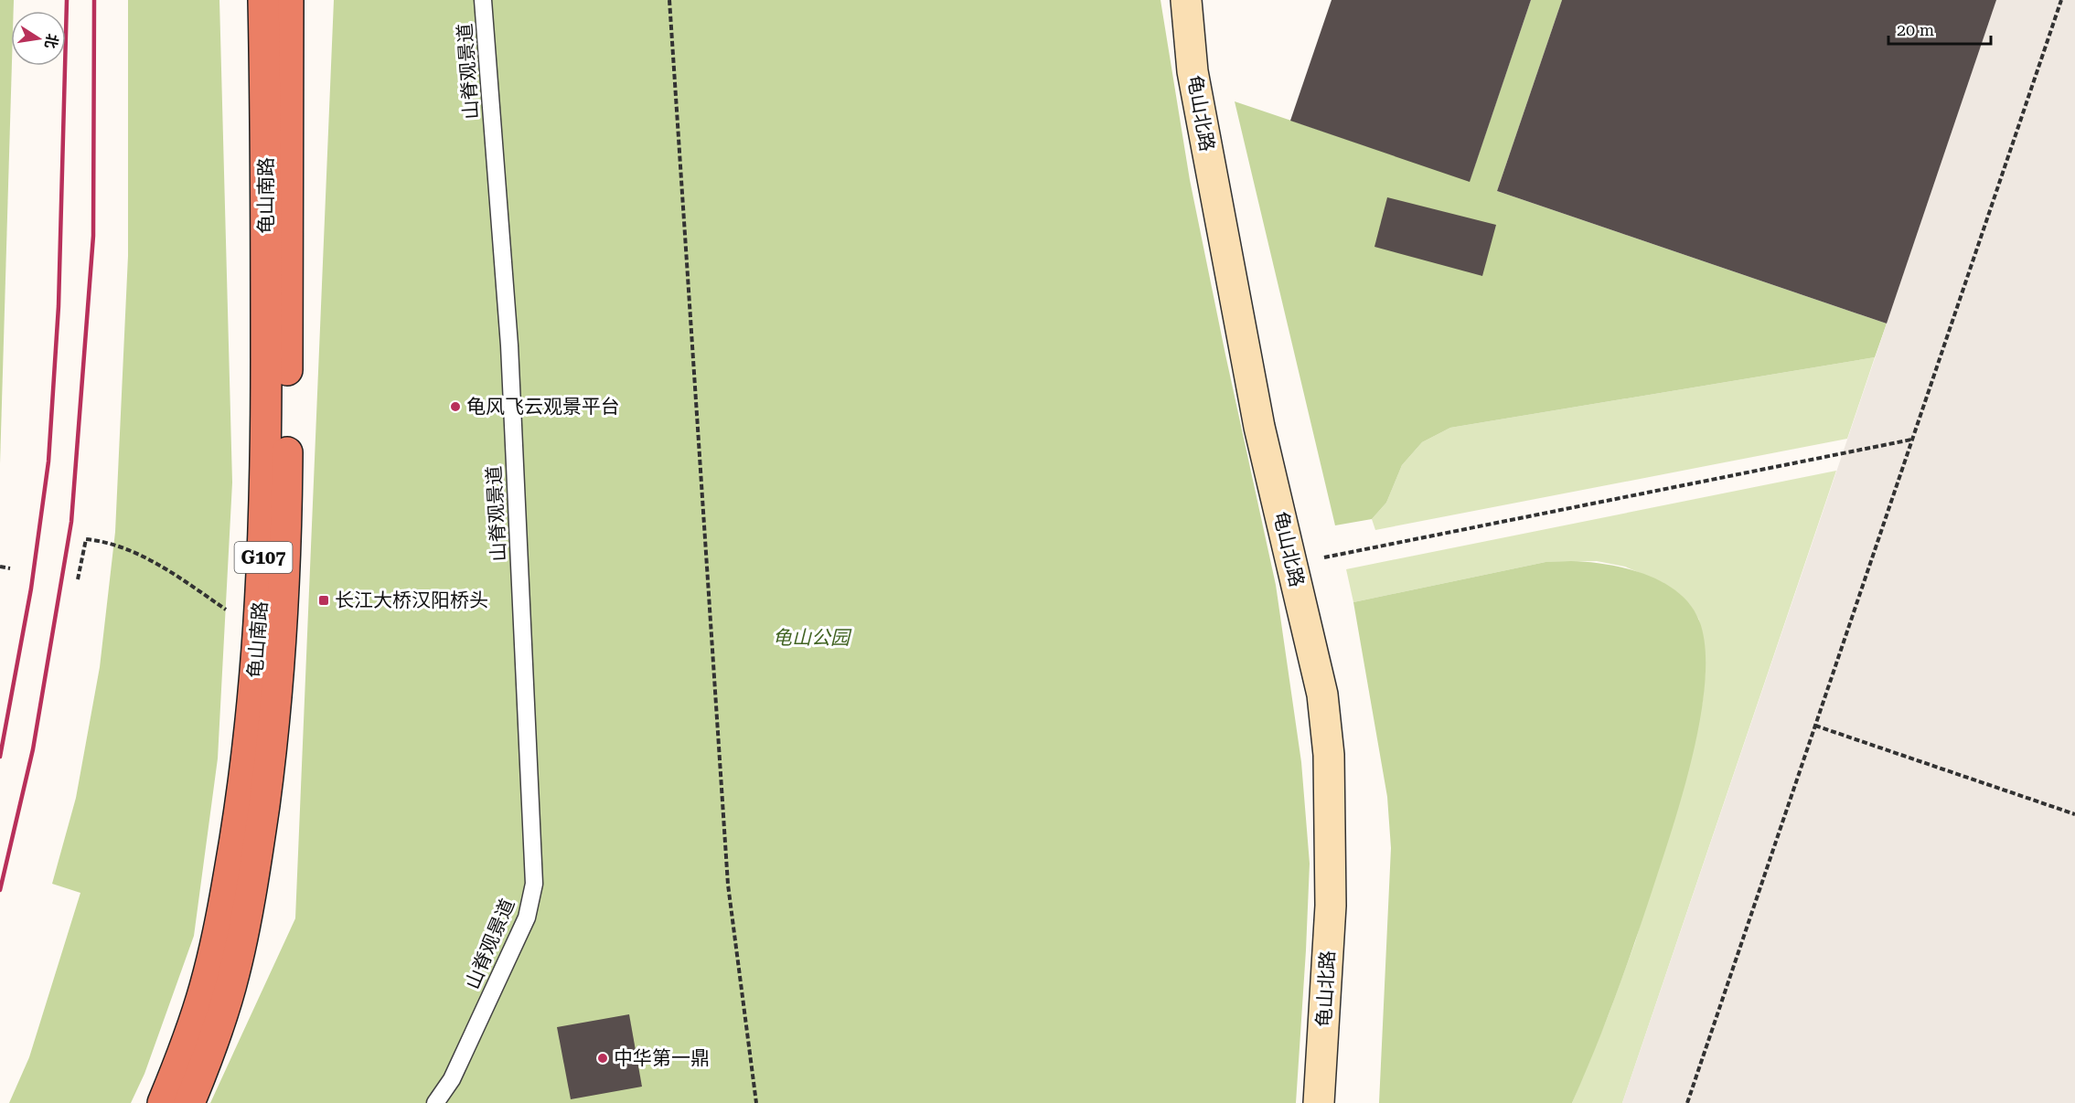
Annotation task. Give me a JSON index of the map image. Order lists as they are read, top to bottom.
{
  "streets": {
    "highway": ["龟山南路", "G107"],
    "street": ["龟山北路"],
    "lane": ["山脊观景道"]
  },
  "parks": ["龟山公园"],
  "places": {
    "other": ["龟风飞云观景平台", "中华第一鼎"],
    "transit": ["长江大桥汉阳桥头"]
  },
  "scale_bar": "20 m",
  "north": "right"
}
